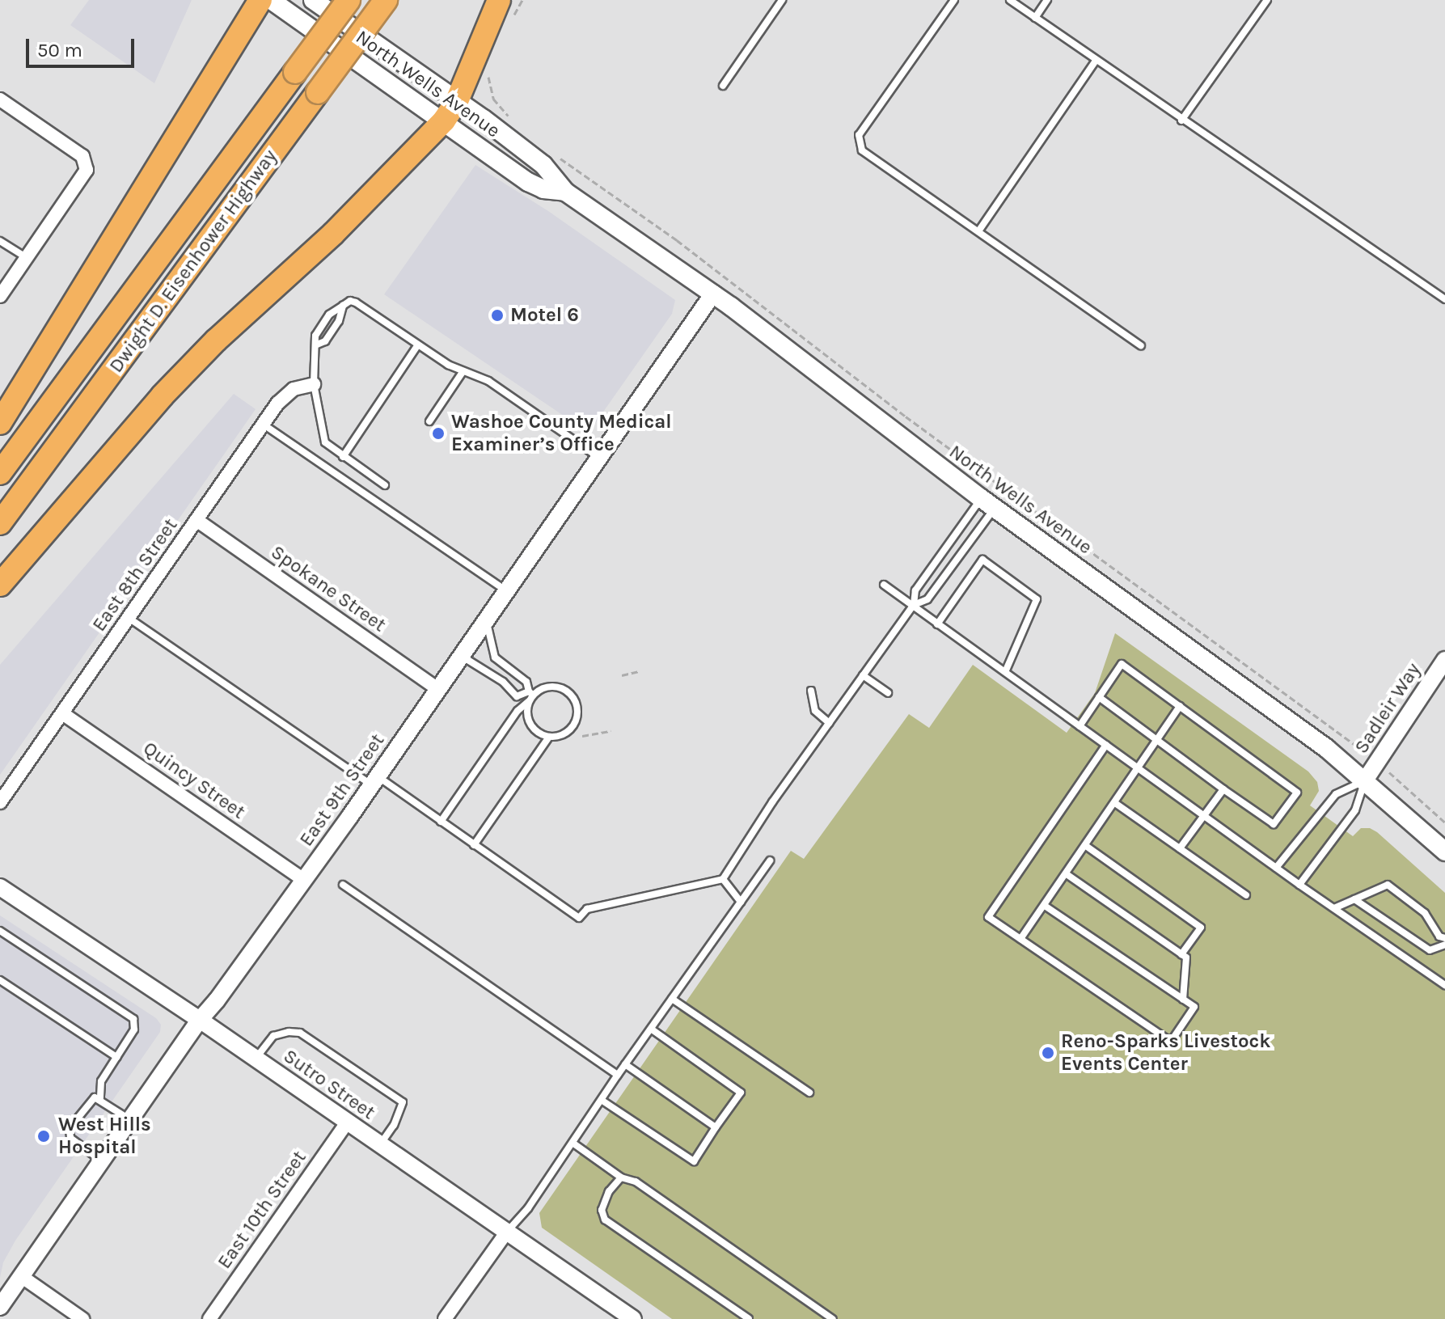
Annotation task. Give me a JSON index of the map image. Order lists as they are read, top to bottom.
{
  "streets": {
    "highway": ["Dwight D. Eisenhower Highway"],
    "main road": ["North Wells Avenue"],
    "street": [
      "East 8th Street",
      "Spokane Street",
      "Sadleir Way",
      "Quincy Street",
      "East 9th Street",
      "Sutro Street",
      "East 10th Street"
    ]
  },
  "crossings": [
    ["North Wells Avenue", "Sadleir Way"],
    ["North Wells Avenue", "East 9th Street"],
    ["East 8th Street", "Spokane Street"],
    ["East 8th Street", "Quincy Street"],
    ["Spokane Street", "East 9th Street"],
    ["Quincy Street", "East 9th Street"],
    ["East 9th Street", "Sutro Street"],
    ["Sutro Street", "East 10th Street"]
  ],
  "places": [
    "Motel 6",
    "Washoe County Medical Examiner’s Office",
    "Reno-Sparks Livestock Events Center",
    "West Hills Hospital"
  ],
  "scale_bar": "50 m"
}
